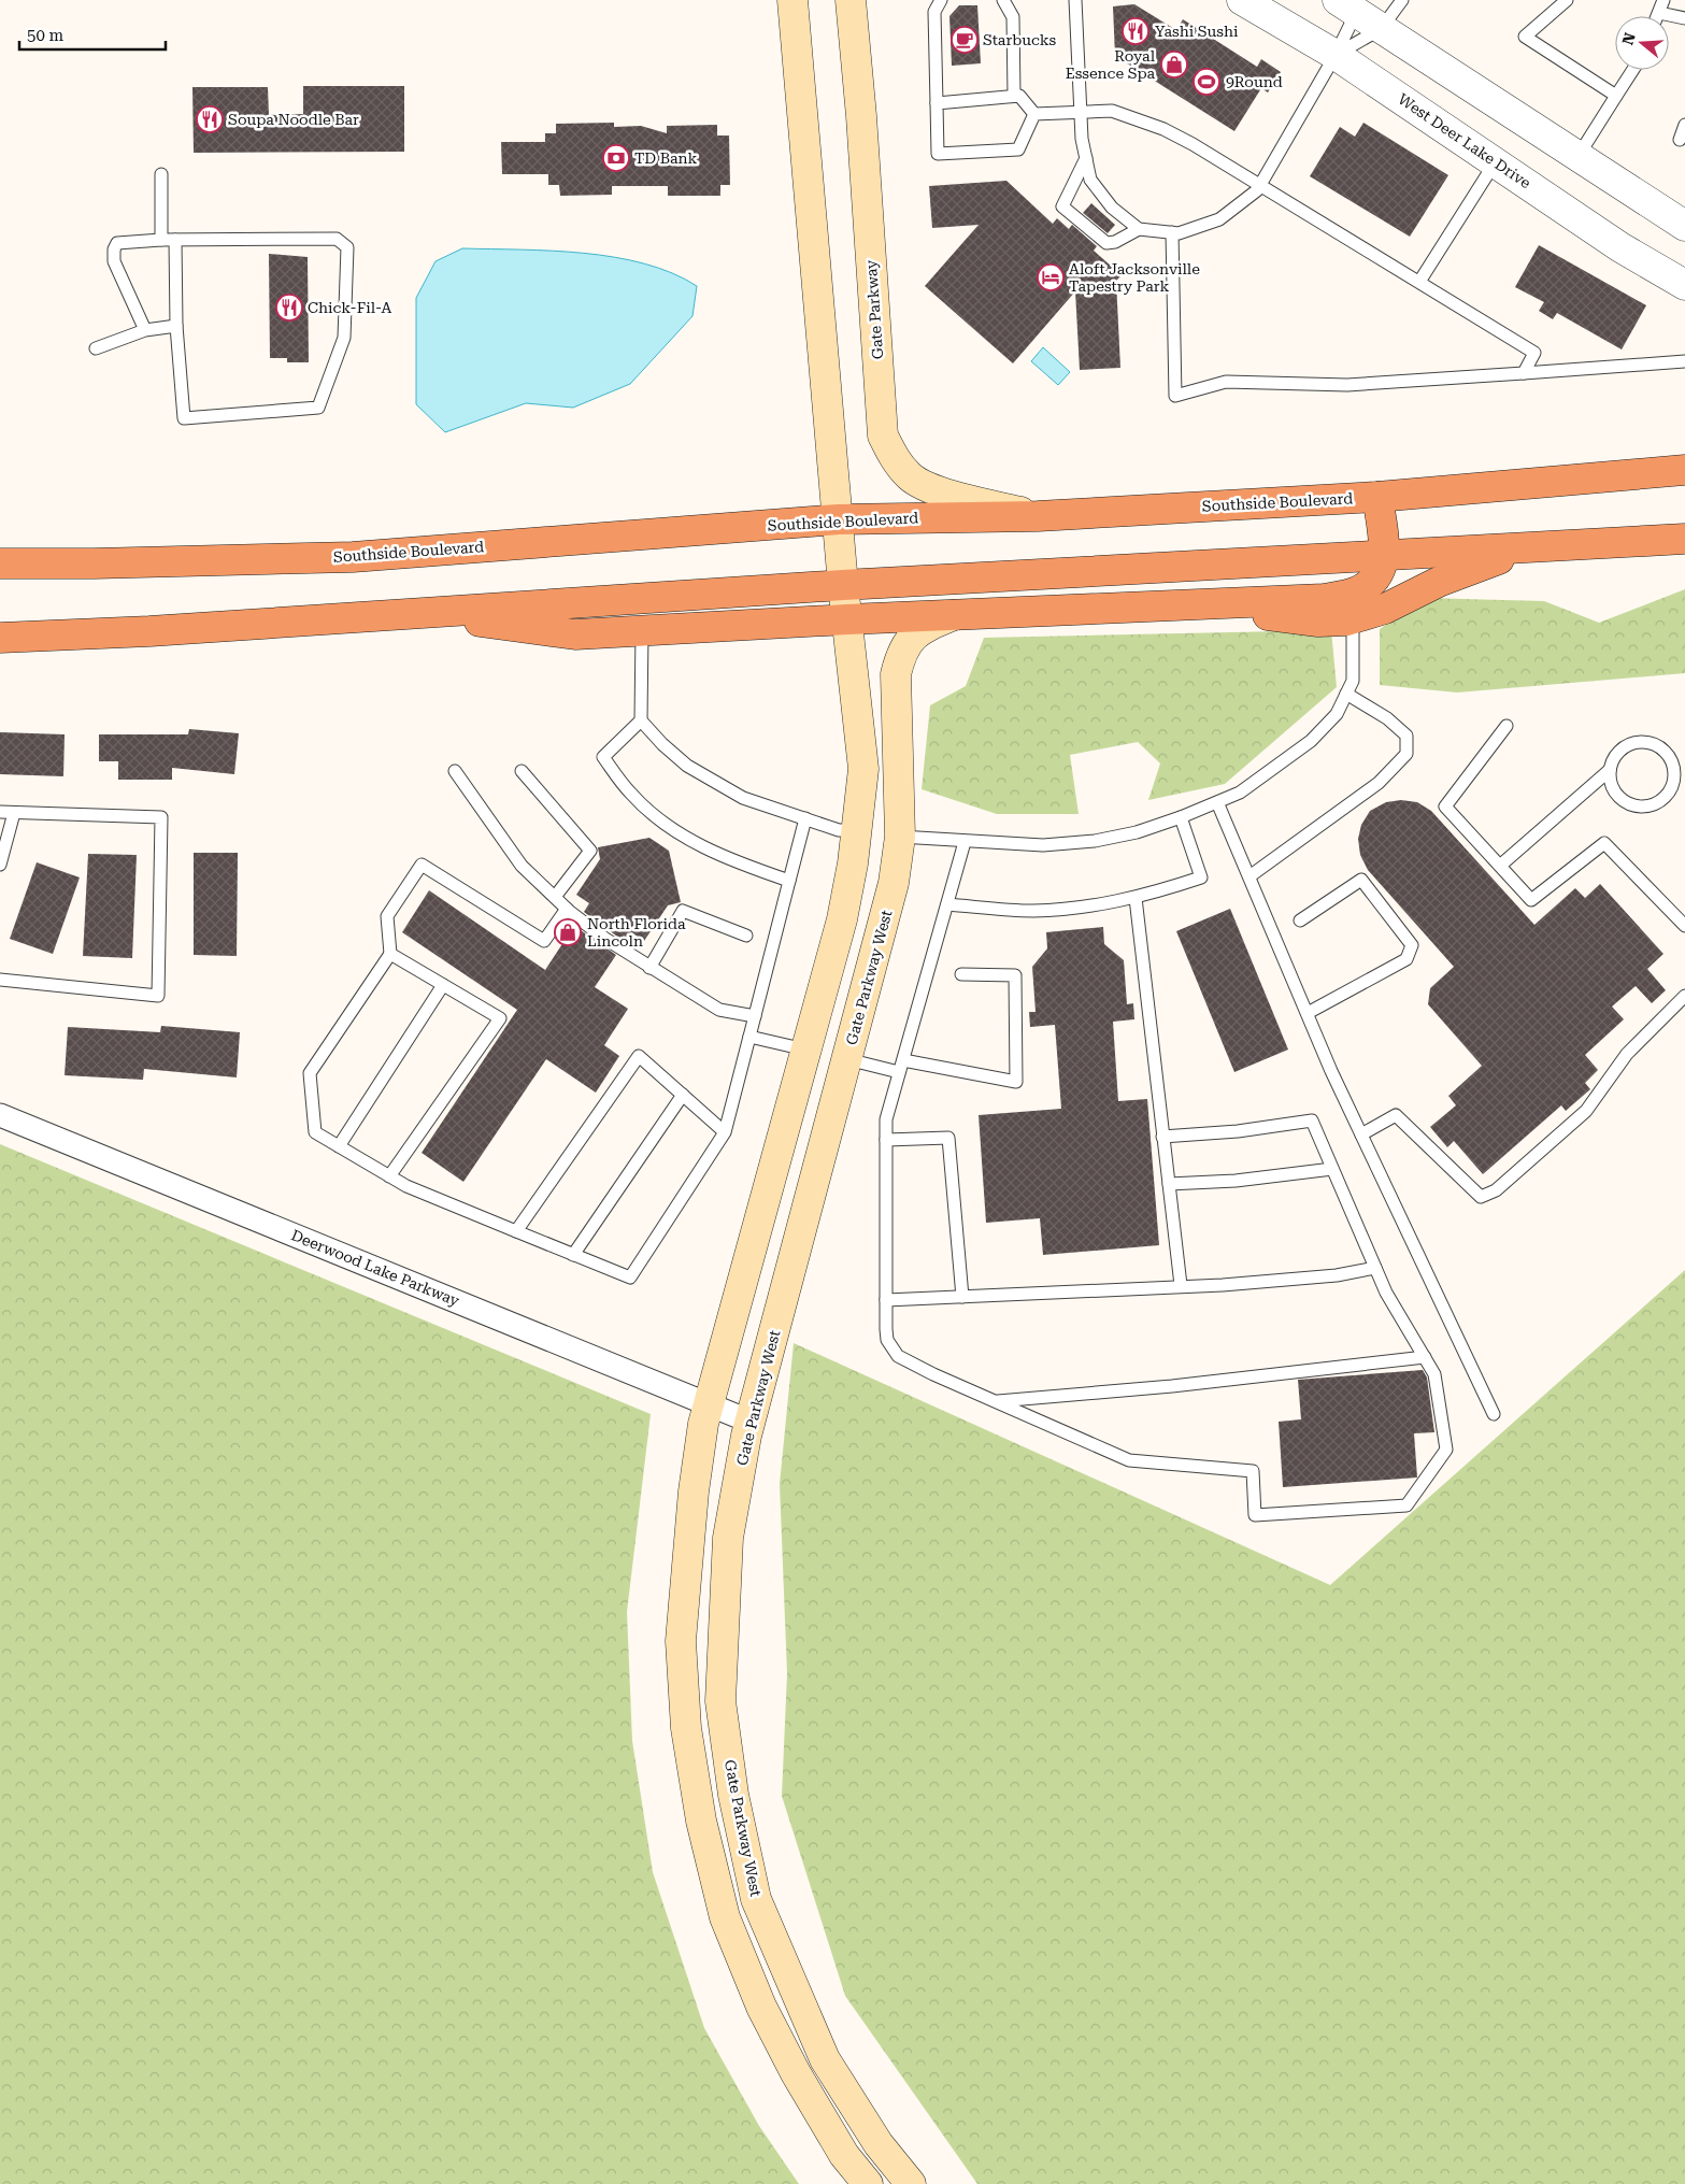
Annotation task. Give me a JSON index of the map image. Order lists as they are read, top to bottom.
{
  "streets": {
    "highway": ["Southside Boulevard"],
    "main road": ["Gate Parkway", "Gate Parkway West"],
    "street": ["West Deer Lake Drive", "Deerwood Lake Parkway"]
  },
  "crossings": [
    ["Gate Parkway", "Southside Boulevard"],
    ["Gate Parkway West", "Deerwood Lake Parkway"]
  ],
  "places": {
    "restaurant": ["Yashi Sushi", "Soupa Noodle Bar", "Chick-Fil-A"],
    "cafe": ["Starbucks"],
    "shop": ["Royal Essence Spa", "North Florida Lincoln"],
    "sports": ["9Round"],
    "bank": ["TD Bank"],
    "hotel": ["Aloft Jacksonville Tapestry Park"]
  },
  "scale_bar": "50 m",
  "north": "left"
}
